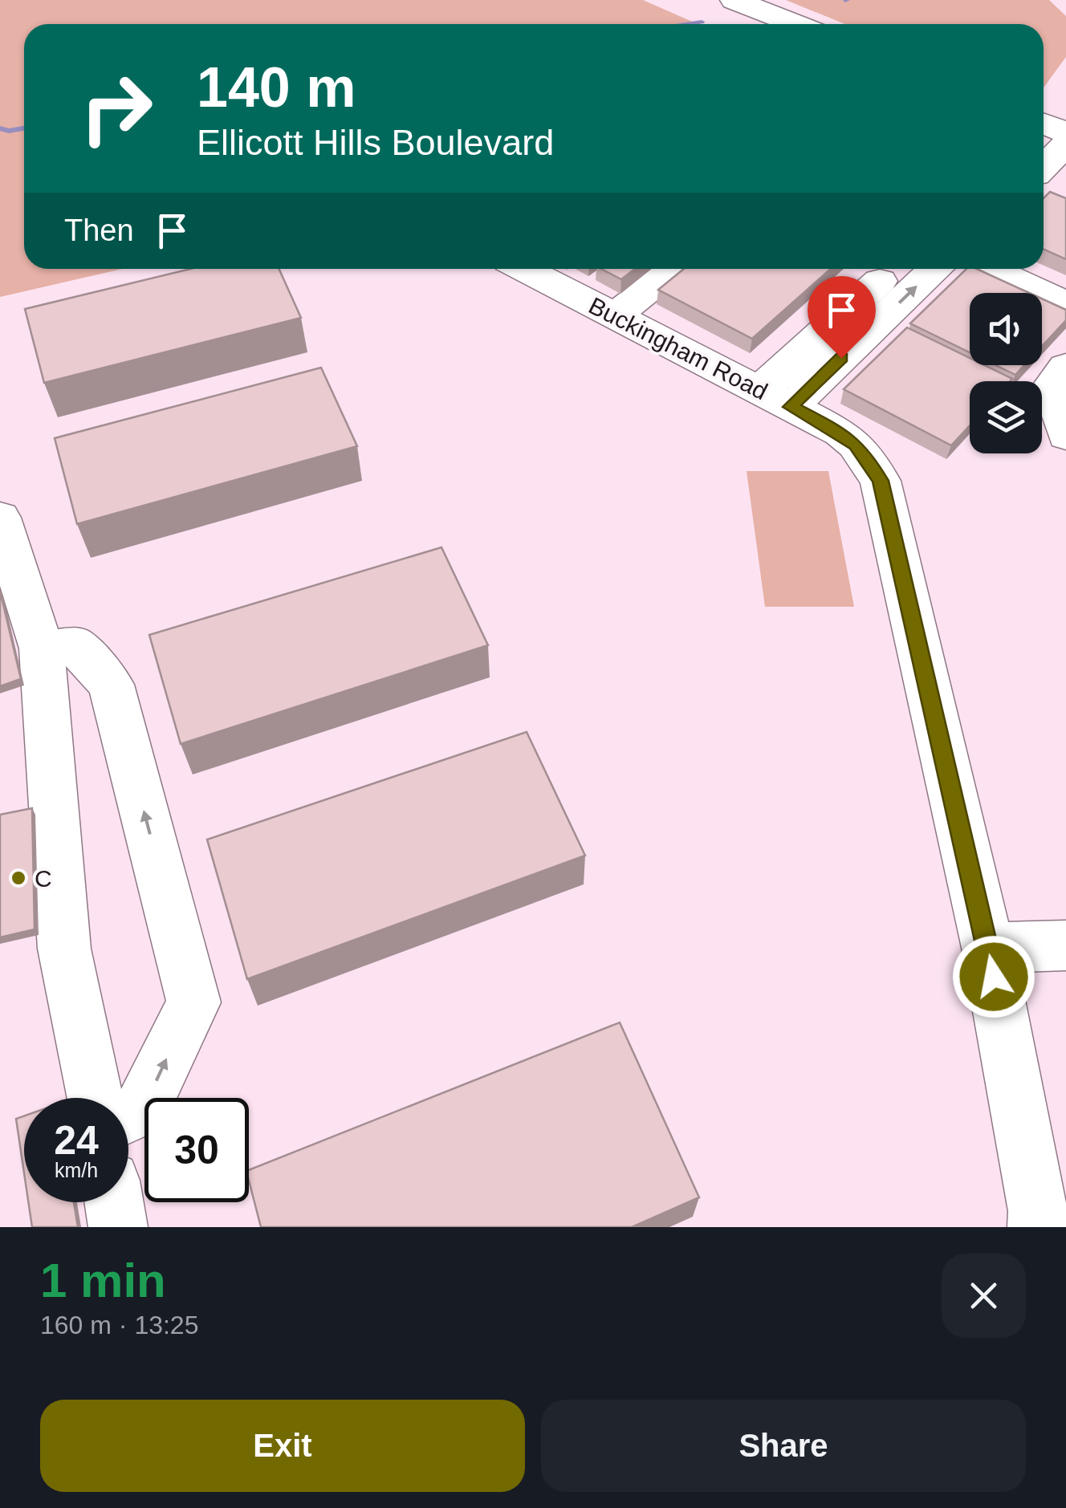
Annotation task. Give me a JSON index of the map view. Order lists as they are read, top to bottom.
{
  "streets": {
    "street": ["Buckingham Road"]
  },
  "places": ["C"],
  "page": {
    "turn": ["140 m", "Ellicott Hills Boulevard"],
    "then": "Then",
    "speed": "24 km/h",
    "limit": "30",
    "heading": ["1 min", "160 m · 13:25"],
    "buttons": ["Exit", "Share"]
  }
}
